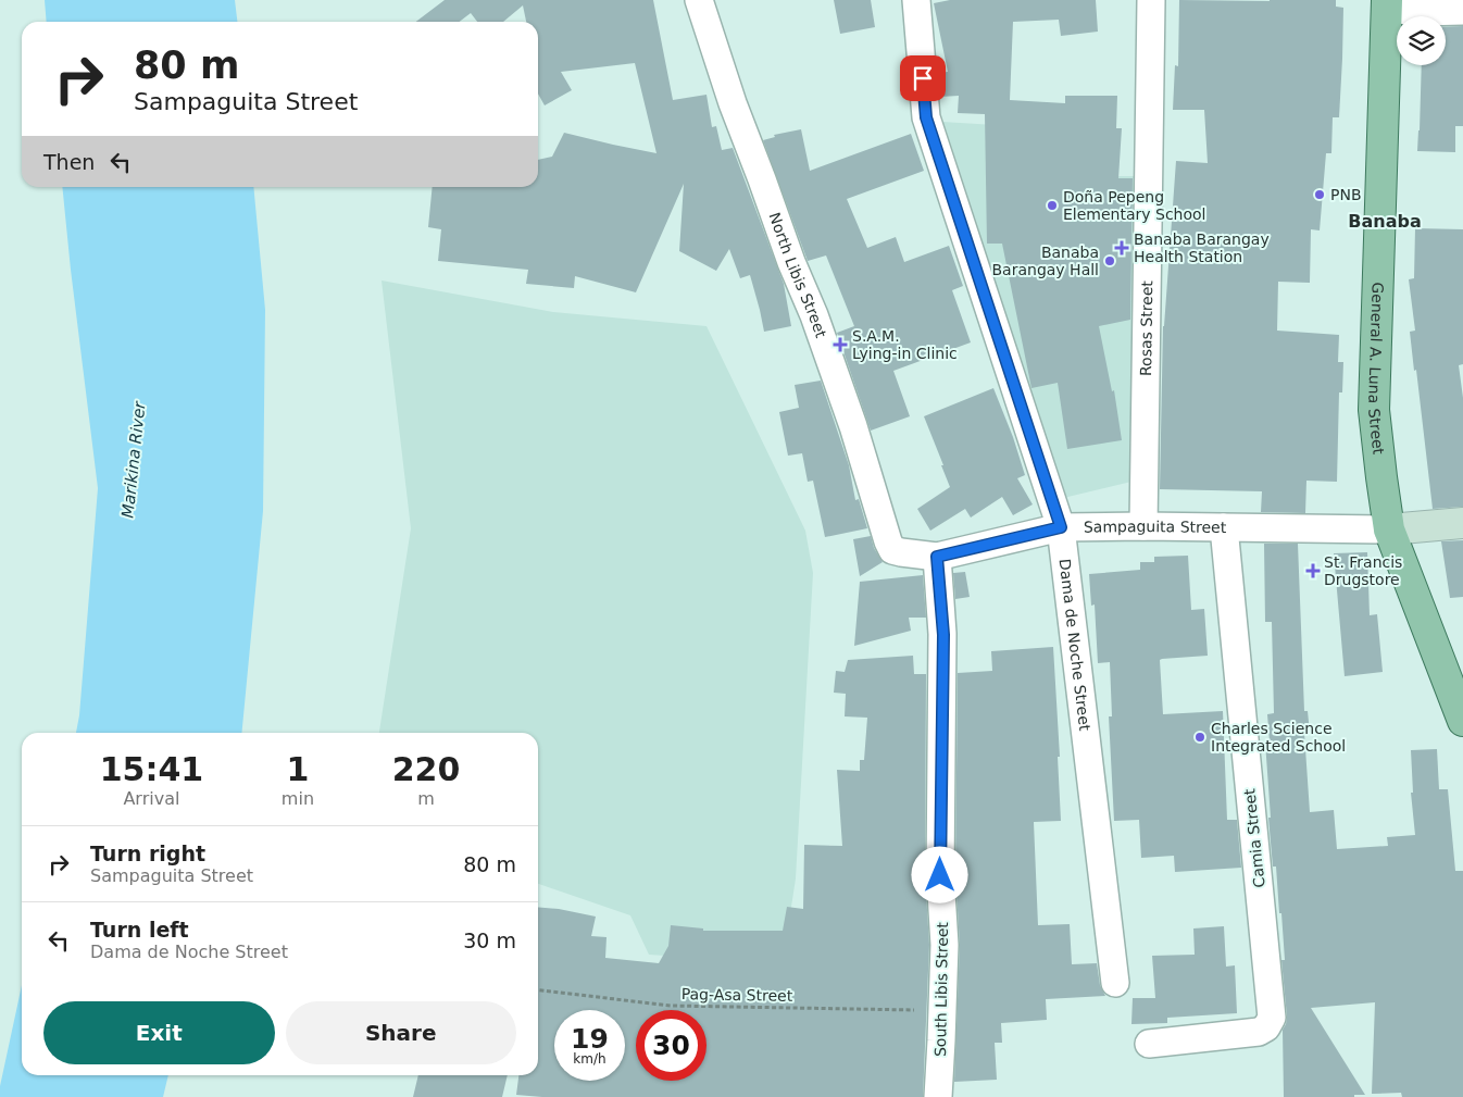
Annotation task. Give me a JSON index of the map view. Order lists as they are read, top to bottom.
{
  "streets": {
    "main road": ["General A. Luna Street"],
    "street": [
      "North Libis Street",
      "Rosas Street",
      "Sampaguita Street",
      "Dama de Noche Street",
      "Camia Street",
      "South Libis Street"
    ],
    "path": ["Pag-Asa Street"]
  },
  "crossings": [
    ["North Libis Street", "Sampaguita Street"],
    ["Rosas Street", "Sampaguita Street"],
    ["General A. Luna Street", "Sampaguita Street"],
    ["Sampaguita Street", "Dama de Noche Street"],
    ["Sampaguita Street", "Camia Street"],
    ["Sampaguita Street", "South Libis Street"],
    ["South Libis Street", "Pag-Asa Street"]
  ],
  "districts": ["Banaba"],
  "water": ["Marikina River"],
  "places": {
    "other": [
      "PNB",
      "Doña Pepeng Elementary School",
      "Banaba Barangay Hall",
      "Charles Science Integrated School"
    ],
    "health": ["Banaba Barangay Health Station", "S.A.M. Lying-in Clinic", "St. Francis Drugstore"]
  },
  "page": {
    "turn": ["80 m", "Sampaguita Street"],
    "then": "Then",
    "eta": [
      "15:41",
      "Arrival",
      "1",
      "min",
      "220",
      "m"
    ],
    "list": [
      {
        "name": "Turn right",
        "note": "Sampaguita Street",
        "value": "80 m"
      },
      {
        "name": "Turn left",
        "note": "Dama de Noche Street",
        "value": "30 m"
      }
    ],
    "buttons": ["Exit", "Share"],
    "speed": "19 km/h",
    "limit": "30"
  }
}
